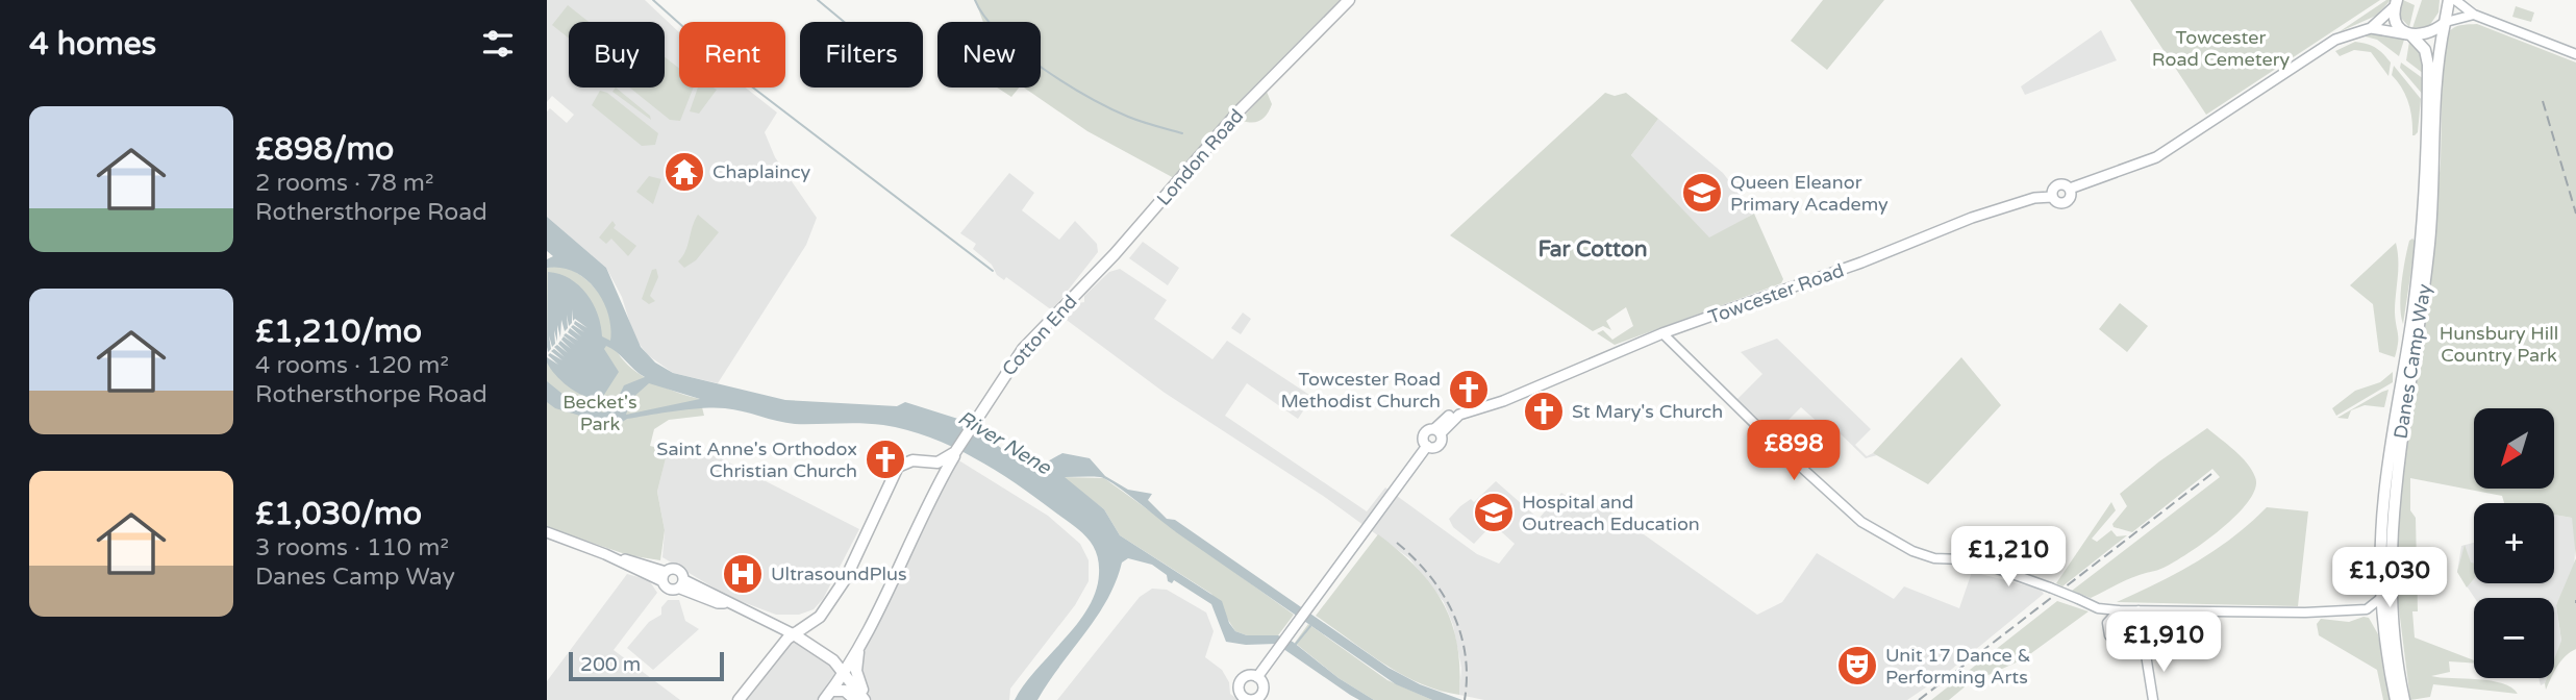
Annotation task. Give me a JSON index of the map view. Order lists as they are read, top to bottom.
{
  "streets": {
    "highway": ["London Road", "Cotton End", "Danes Camp Way"],
    "main road": ["Towcester Road"]
  },
  "crossings": [
    ["London Road", "Cotton End"]
  ],
  "districts": ["Far Cotton"],
  "water": ["River Nene"],
  "parks": ["Towcester Road Cemetery", "Hunsbury Hill Country Park", "Becket's Park"],
  "places": {
    "temple": ["Chaplaincy"],
    "school or university": ["Queen Eleanor Primary Academy", "Hospital and Outreach Education"],
    "church": ["Towcester Road Methodist Church", "St Mary's Church", "Saint Anne's Orthodox Christian Church"],
    "hospital": ["UltrasoundPlus"],
    "theatre": ["Unit 17 Dance & Performing Arts"]
  },
  "scale_bar": "200 m",
  "north": "bottom left",
  "page": {
    "heading": "4 homes",
    "chip": [
      "Buy",
      "Rent",
      "Filters",
      "New"
    ],
    "list": [
      {
        "name": "£898/mo",
        "note": "2 rooms · 78 m² · Rothersthorpe Road"
      },
      {
        "name": "£1,210/mo",
        "note": "4 rooms · 120 m² · Rothersthorpe Road"
      },
      {
        "name": "£1,030/mo",
        "note": "3 rooms · 110 m² · Danes Camp Way"
      }
    ],
    "map_buttons": ["+", "−"],
    "price": [
      "£898",
      "£1,210",
      "£1,030",
      "£1,910"
    ],
    "scale": "200 m"
  }
}
